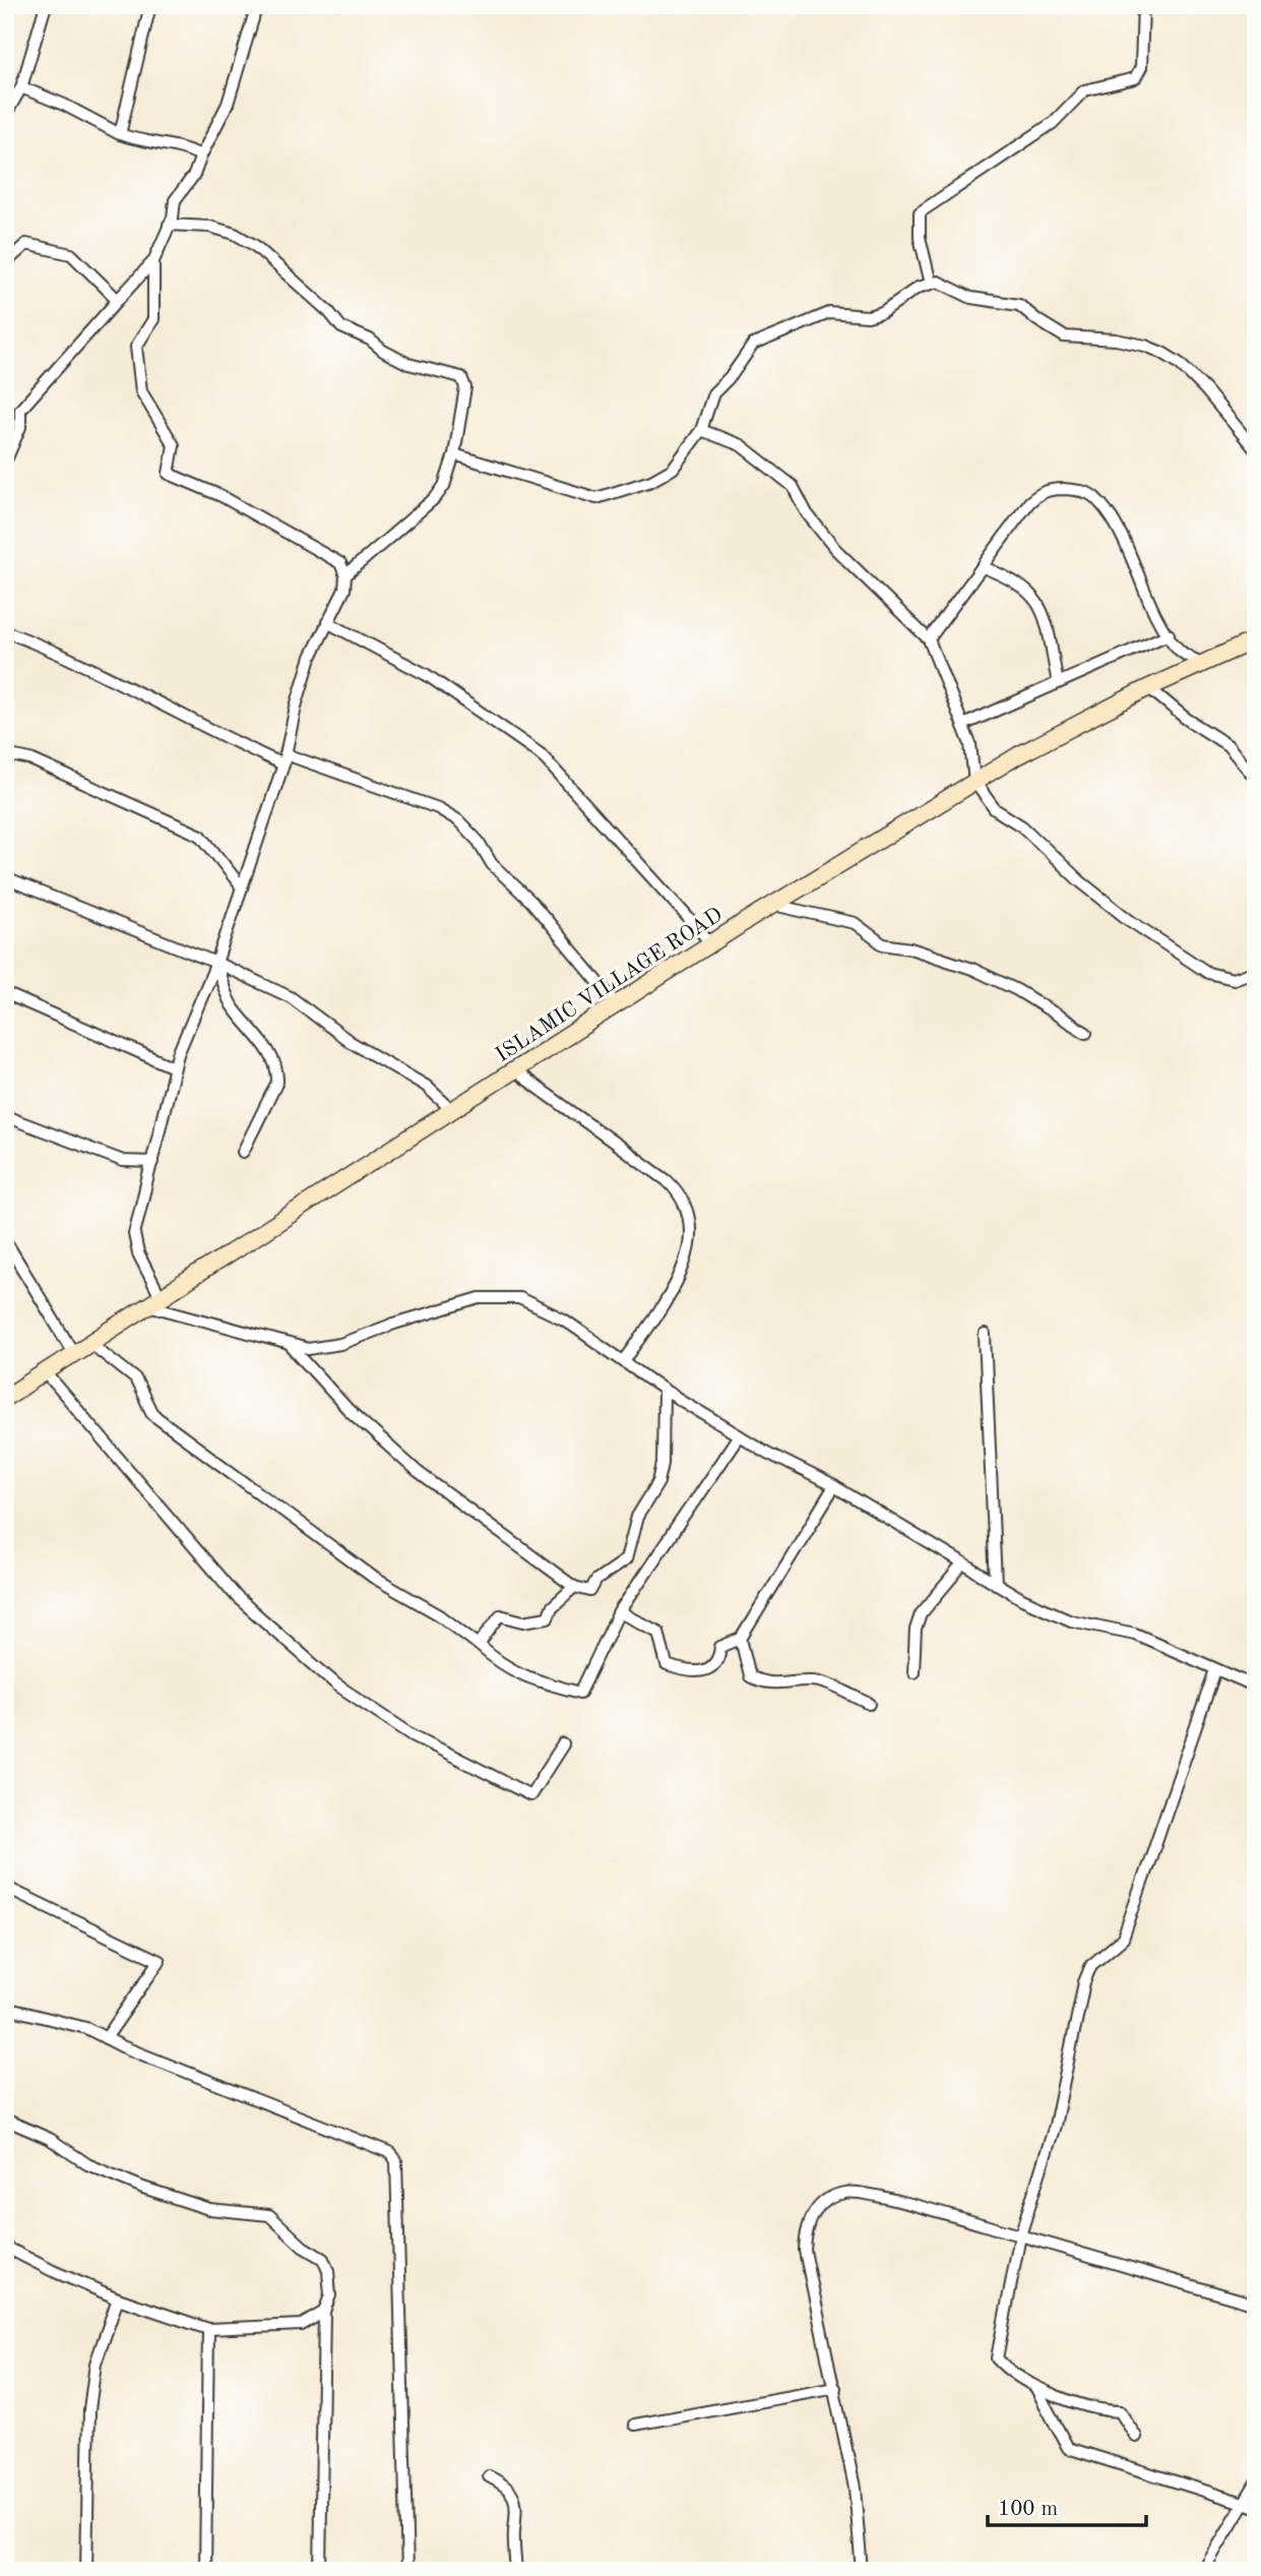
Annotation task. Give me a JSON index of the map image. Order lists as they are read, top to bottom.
{
  "streets": {
    "street": ["ISLAMIC VILLAGE ROAD"]
  },
  "scale_bar": "100 m"
}
